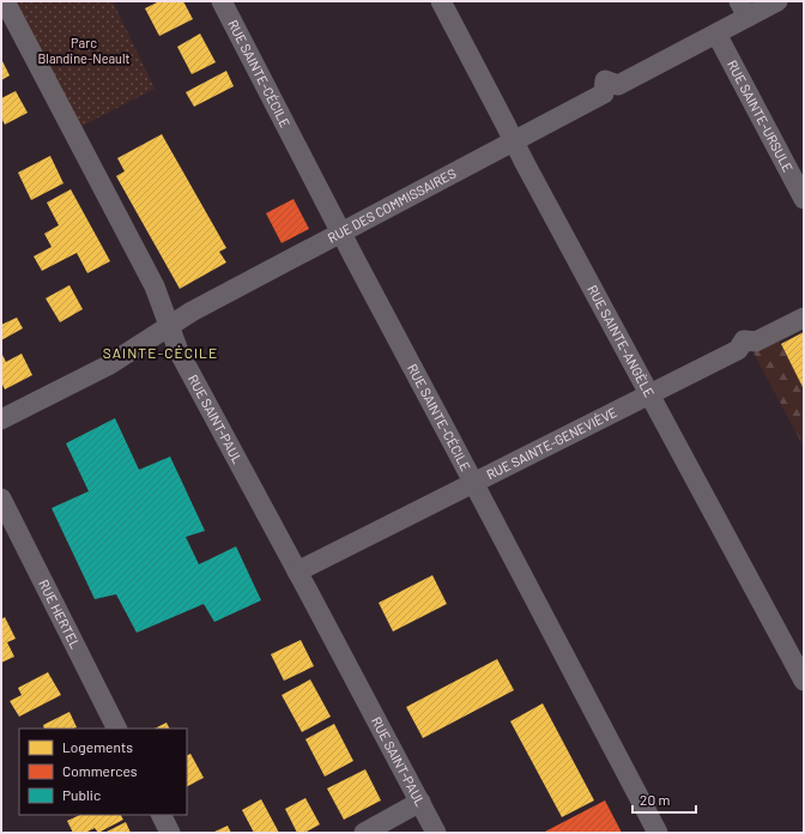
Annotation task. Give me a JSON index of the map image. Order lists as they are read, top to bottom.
{
  "streets": {
    "street": [
      "RUE SAINTE-CÉCILE",
      "RUE SAINTE-URSULE",
      "RUE DES COMMISSAIRES",
      "RUE SAINTE-ANGÈLE",
      "RUE SAINT-PAUL",
      "RUE SAINTE-GENEVIÈVE",
      "RUE HERTEL"
    ]
  },
  "crossings": [
    ["RUE SAINTE-CÉCILE", "RUE DES COMMISSAIRES"],
    ["RUE SAINTE-CÉCILE", "RUE SAINTE-GENEVIÈVE"],
    ["RUE SAINTE-URSULE", "RUE DES COMMISSAIRES"],
    ["RUE DES COMMISSAIRES", "RUE SAINTE-ANGÈLE"],
    ["RUE DES COMMISSAIRES", "RUE SAINT-PAUL"],
    ["RUE SAINTE-ANGÈLE", "RUE SAINTE-GENEVIÈVE"],
    ["RUE SAINT-PAUL", "RUE SAINTE-GENEVIÈVE"]
  ],
  "districts": ["SAINTE-CÉCILE"],
  "parks": ["Parc Blandine-Neault"],
  "legend": ["Logements", "Commerces", "Public"],
  "scale_bar": "20 m"
}
